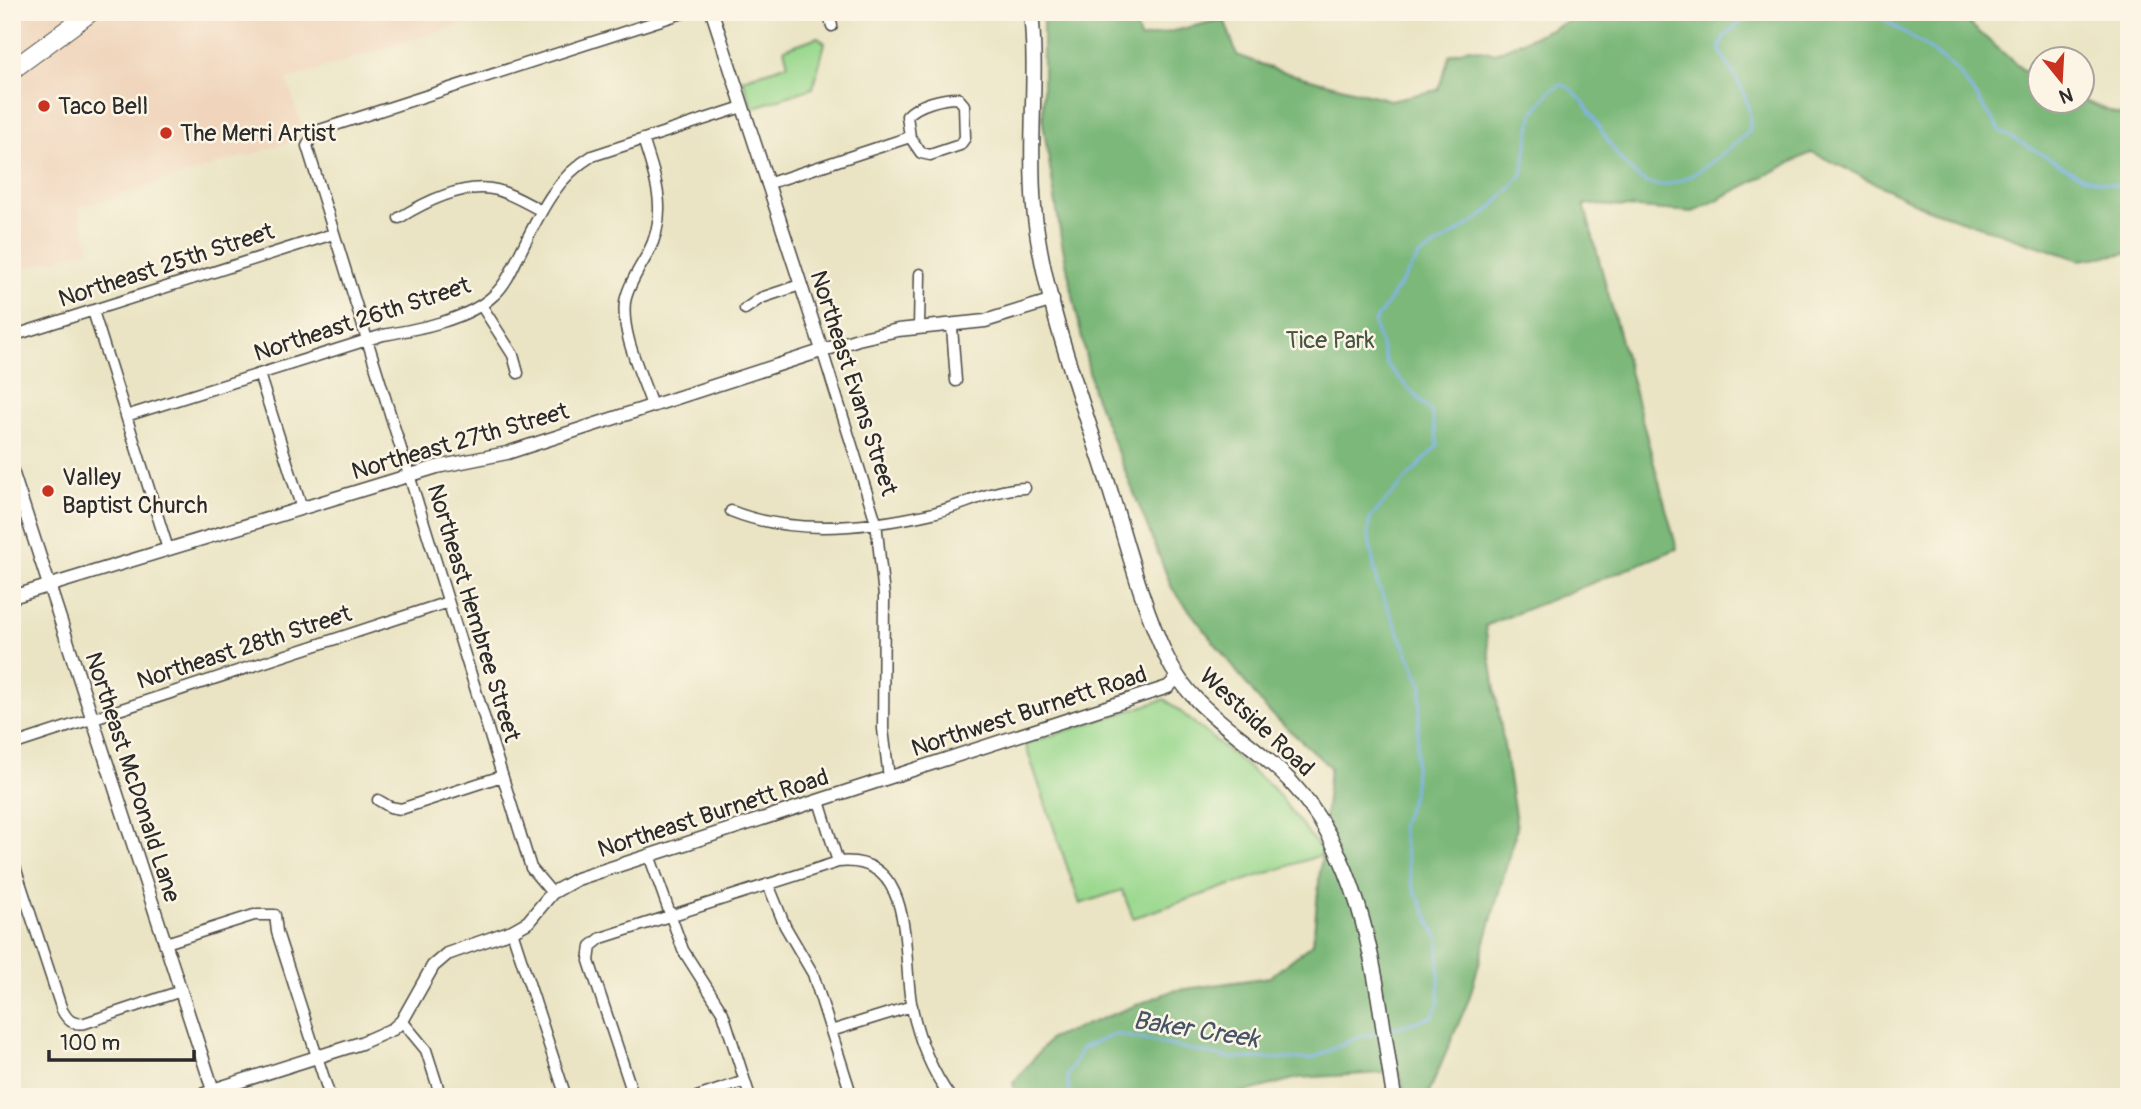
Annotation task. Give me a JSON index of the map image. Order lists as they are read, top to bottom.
{
  "streets": {
    "main road": ["Westside Road"],
    "street": [
      "Northeast 25th Street",
      "Northeast 26th Street",
      "Northeast Evans Street",
      "Northeast 27th Street",
      "Northeast Hembree Street",
      "Northeast 28th Street",
      "Northwest Burnett Road",
      "Northeast McDonald Lane",
      "Northeast Burnett Road"
    ]
  },
  "crossings": [
    ["Northeast 25th Street", "Northeast Hembree Street"],
    ["Northeast 26th Street", "Northeast Evans Street"],
    ["Northeast 26th Street", "Northeast Hembree Street"],
    ["Northeast Evans Street", "Northeast 27th Street"],
    ["Northeast Evans Street", "Northwest Burnett Road"],
    ["Northeast Evans Street", "Northeast Burnett Road"],
    ["Northeast 27th Street", "Northeast Hembree Street"],
    ["Northeast 27th Street", "Westside Road"],
    ["Northeast 27th Street", "Northeast McDonald Lane"],
    ["Northeast Hembree Street", "Northeast 28th Street"],
    ["Northeast Hembree Street", "Northeast Burnett Road"],
    ["Northeast 28th Street", "Northeast McDonald Lane"],
    ["Northwest Burnett Road", "Westside Road"],
    ["Northwest Burnett Road", "Northeast Burnett Road"]
  ],
  "water": ["Baker Creek"],
  "parks": ["Tice Park"],
  "places": ["Taco Bell", "The Merri Artist", "Valley Baptist Church"],
  "scale_bar": "100 m",
  "north": "bottom"
}
